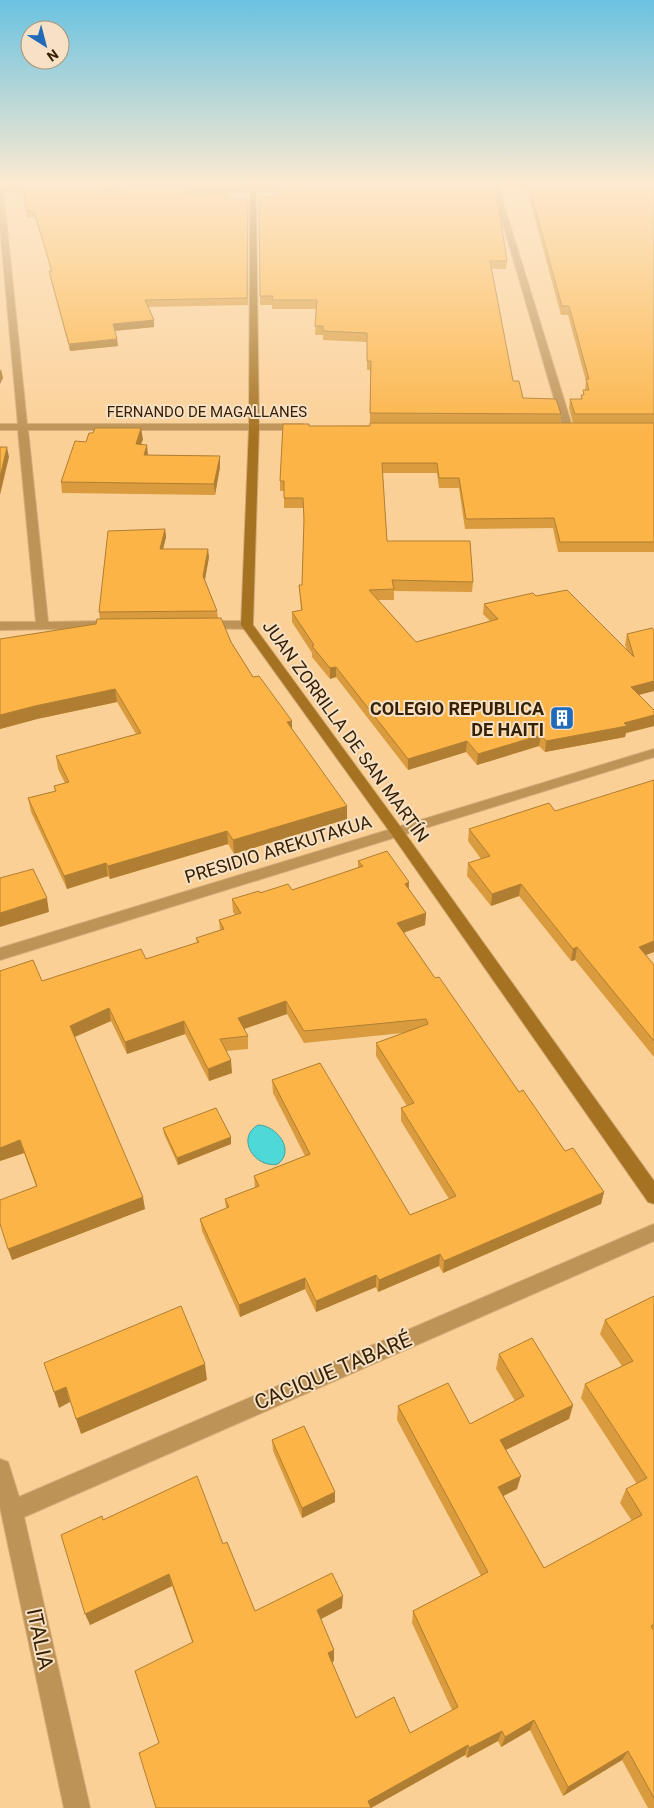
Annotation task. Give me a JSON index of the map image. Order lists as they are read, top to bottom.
{
  "streets": {
    "street": [
      "FERNANDO DE MAGALLANES",
      "JUAN ZORRILLA DE SAN MARTÍN",
      "PRESIDIO AREKUTAKUA",
      "CACIQUE TABARÉ",
      "ITALIA"
    ]
  },
  "crossings": [
    ["FERNANDO DE MAGALLANES", "JUAN ZORRILLA DE SAN MARTÍN"],
    ["JUAN ZORRILLA DE SAN MARTÍN", "PRESIDIO AREKUTAKUA"],
    ["CACIQUE TABARÉ", "ITALIA"]
  ],
  "places": {
    "building": ["COLEGIO REPUBLICA DE HAITI"]
  },
  "north": "bottom right"
}
